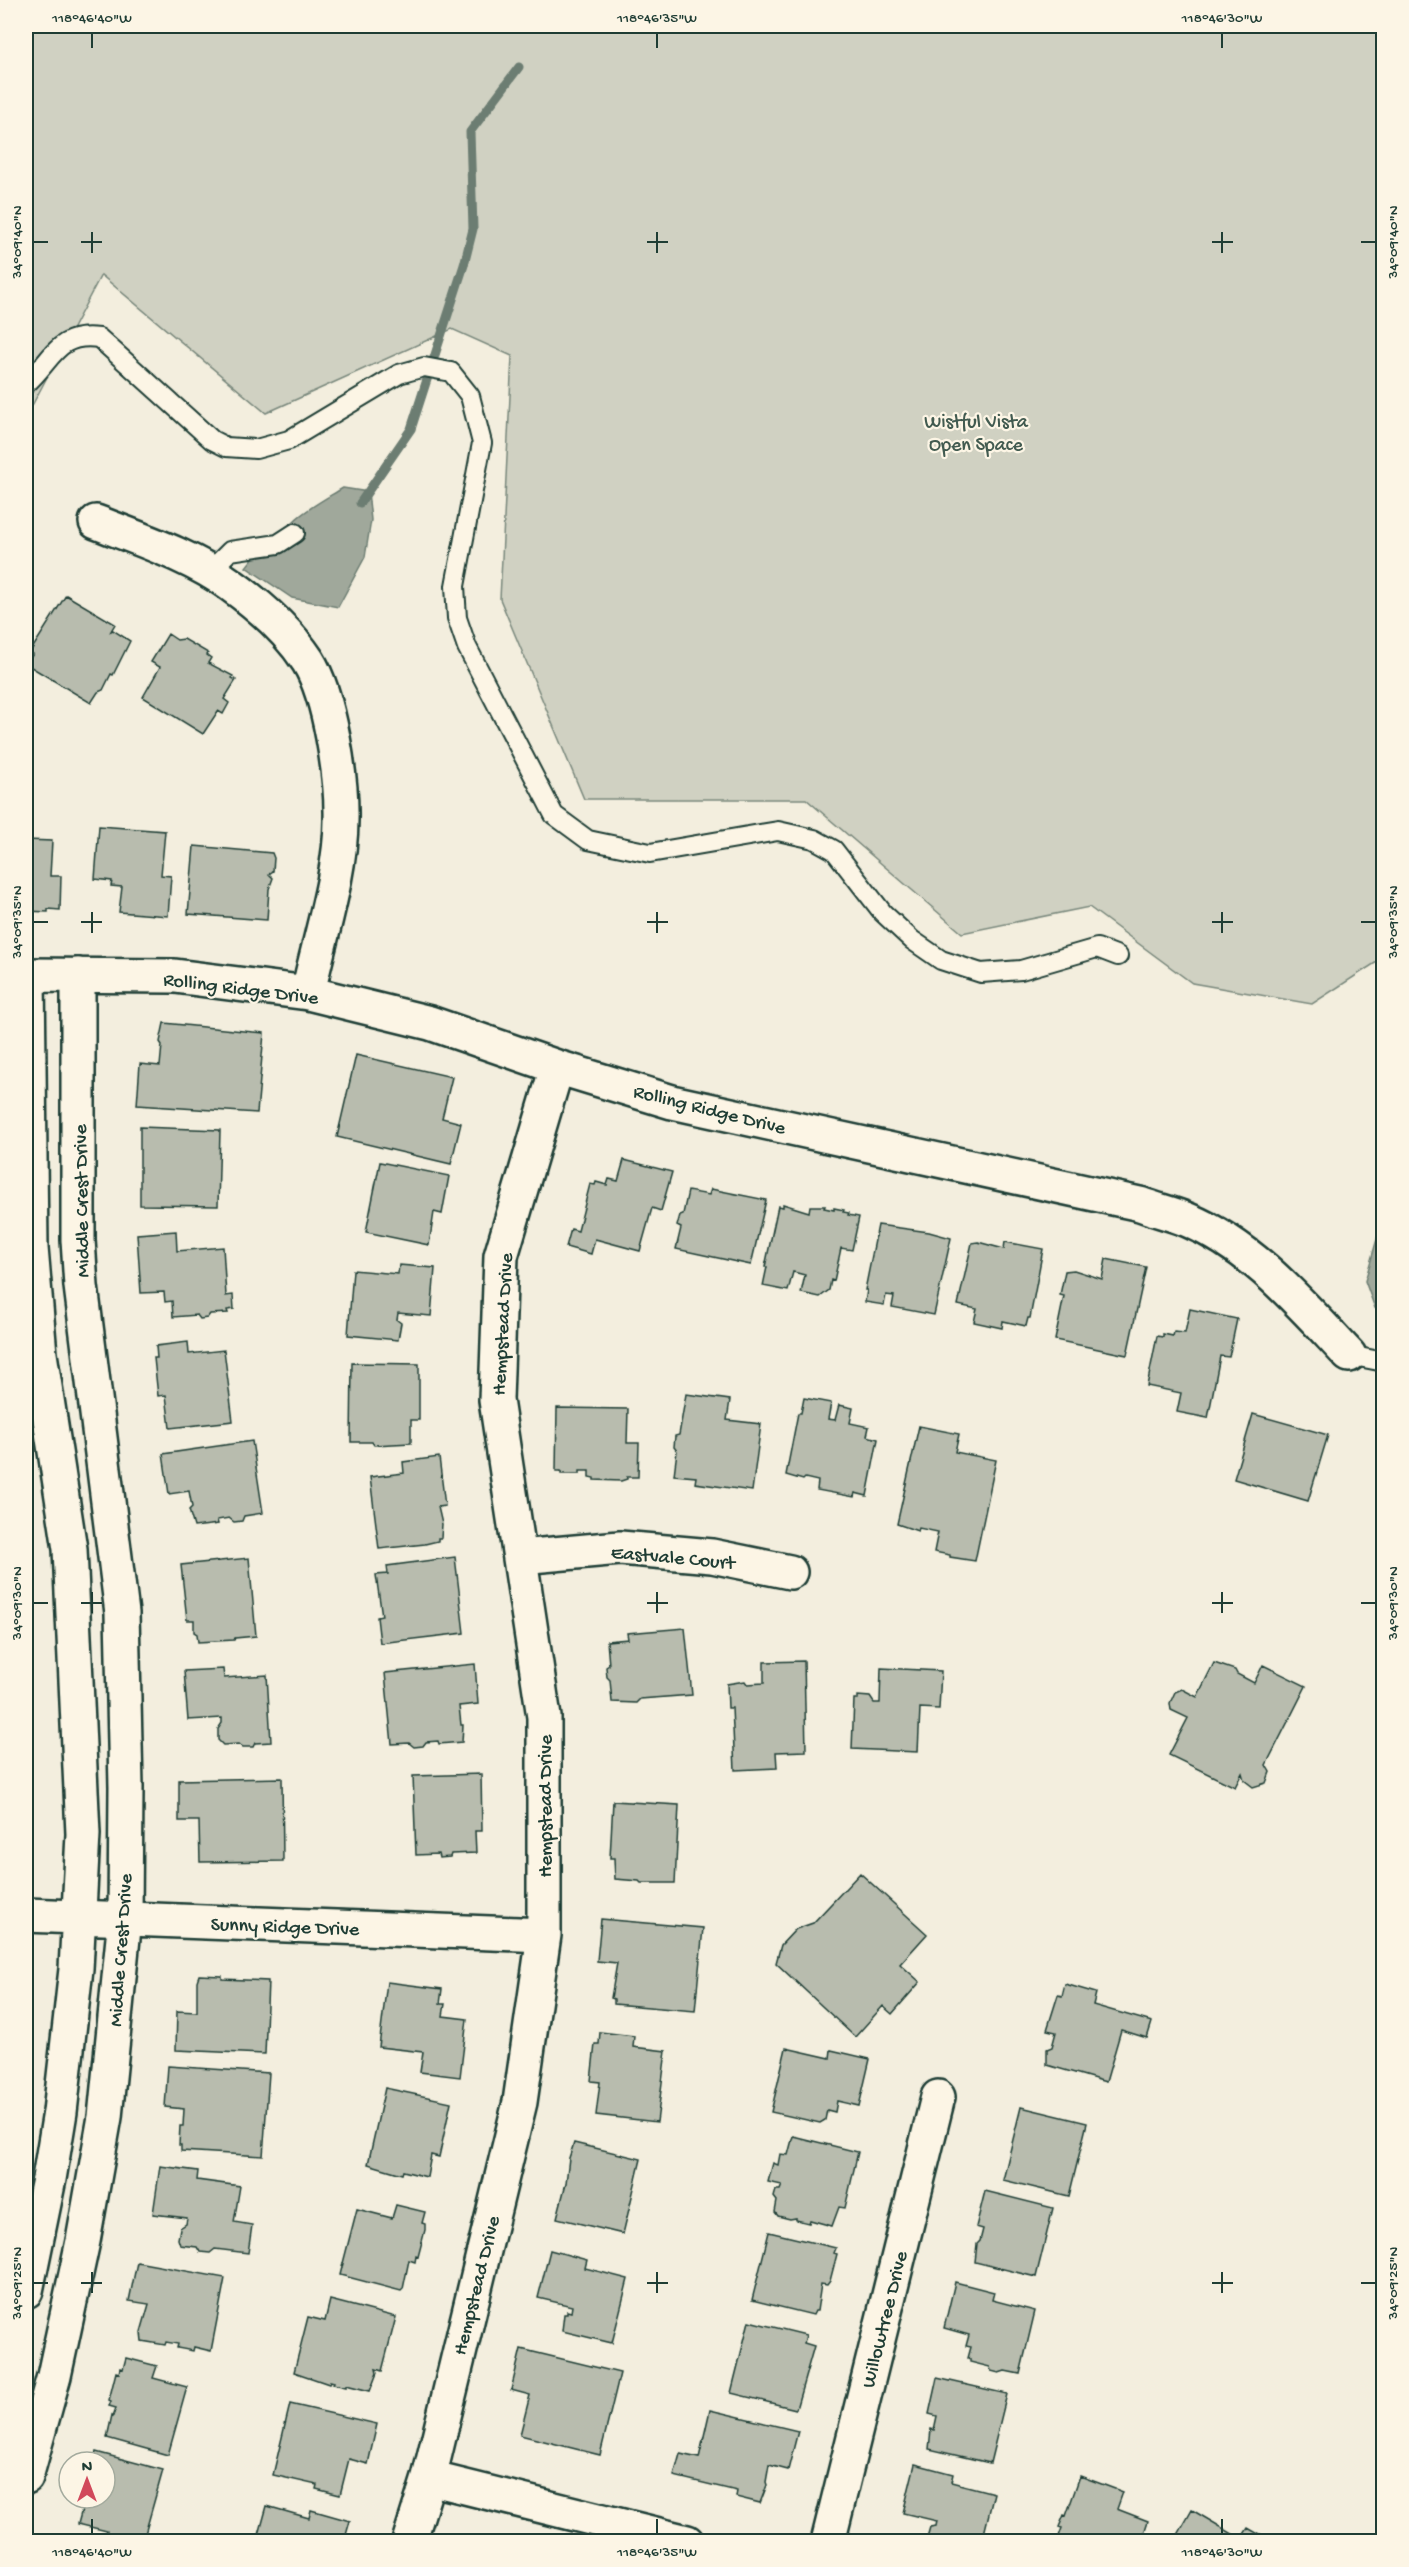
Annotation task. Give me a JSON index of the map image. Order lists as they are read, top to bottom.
{
  "streets": {
    "street": [
      "Rolling Ridge Drive",
      "Middle Crest Drive",
      "Hempstead Drive",
      "Eastvale Court",
      "Sunny Ridge Drive",
      "Willowtree Drive"
    ]
  },
  "crossings": [
    ["Rolling Ridge Drive", "Middle Crest Drive"],
    ["Rolling Ridge Drive", "Hempstead Drive"],
    ["Middle Crest Drive", "Sunny Ridge Drive"],
    ["Hempstead Drive", "Eastvale Court"],
    ["Hempstead Drive", "Sunny Ridge Drive"]
  ],
  "parks": ["Wistful Vista Open Space"],
  "north": "top",
  "coordinates": [
    "118°46'40\"W",
    "118°46'35\"W",
    "118°46'30\"W",
    "34°09'40\"N",
    "34°09'35\"N",
    "34°09'30\"N",
    "34°09'25\"N"
  ]
}
